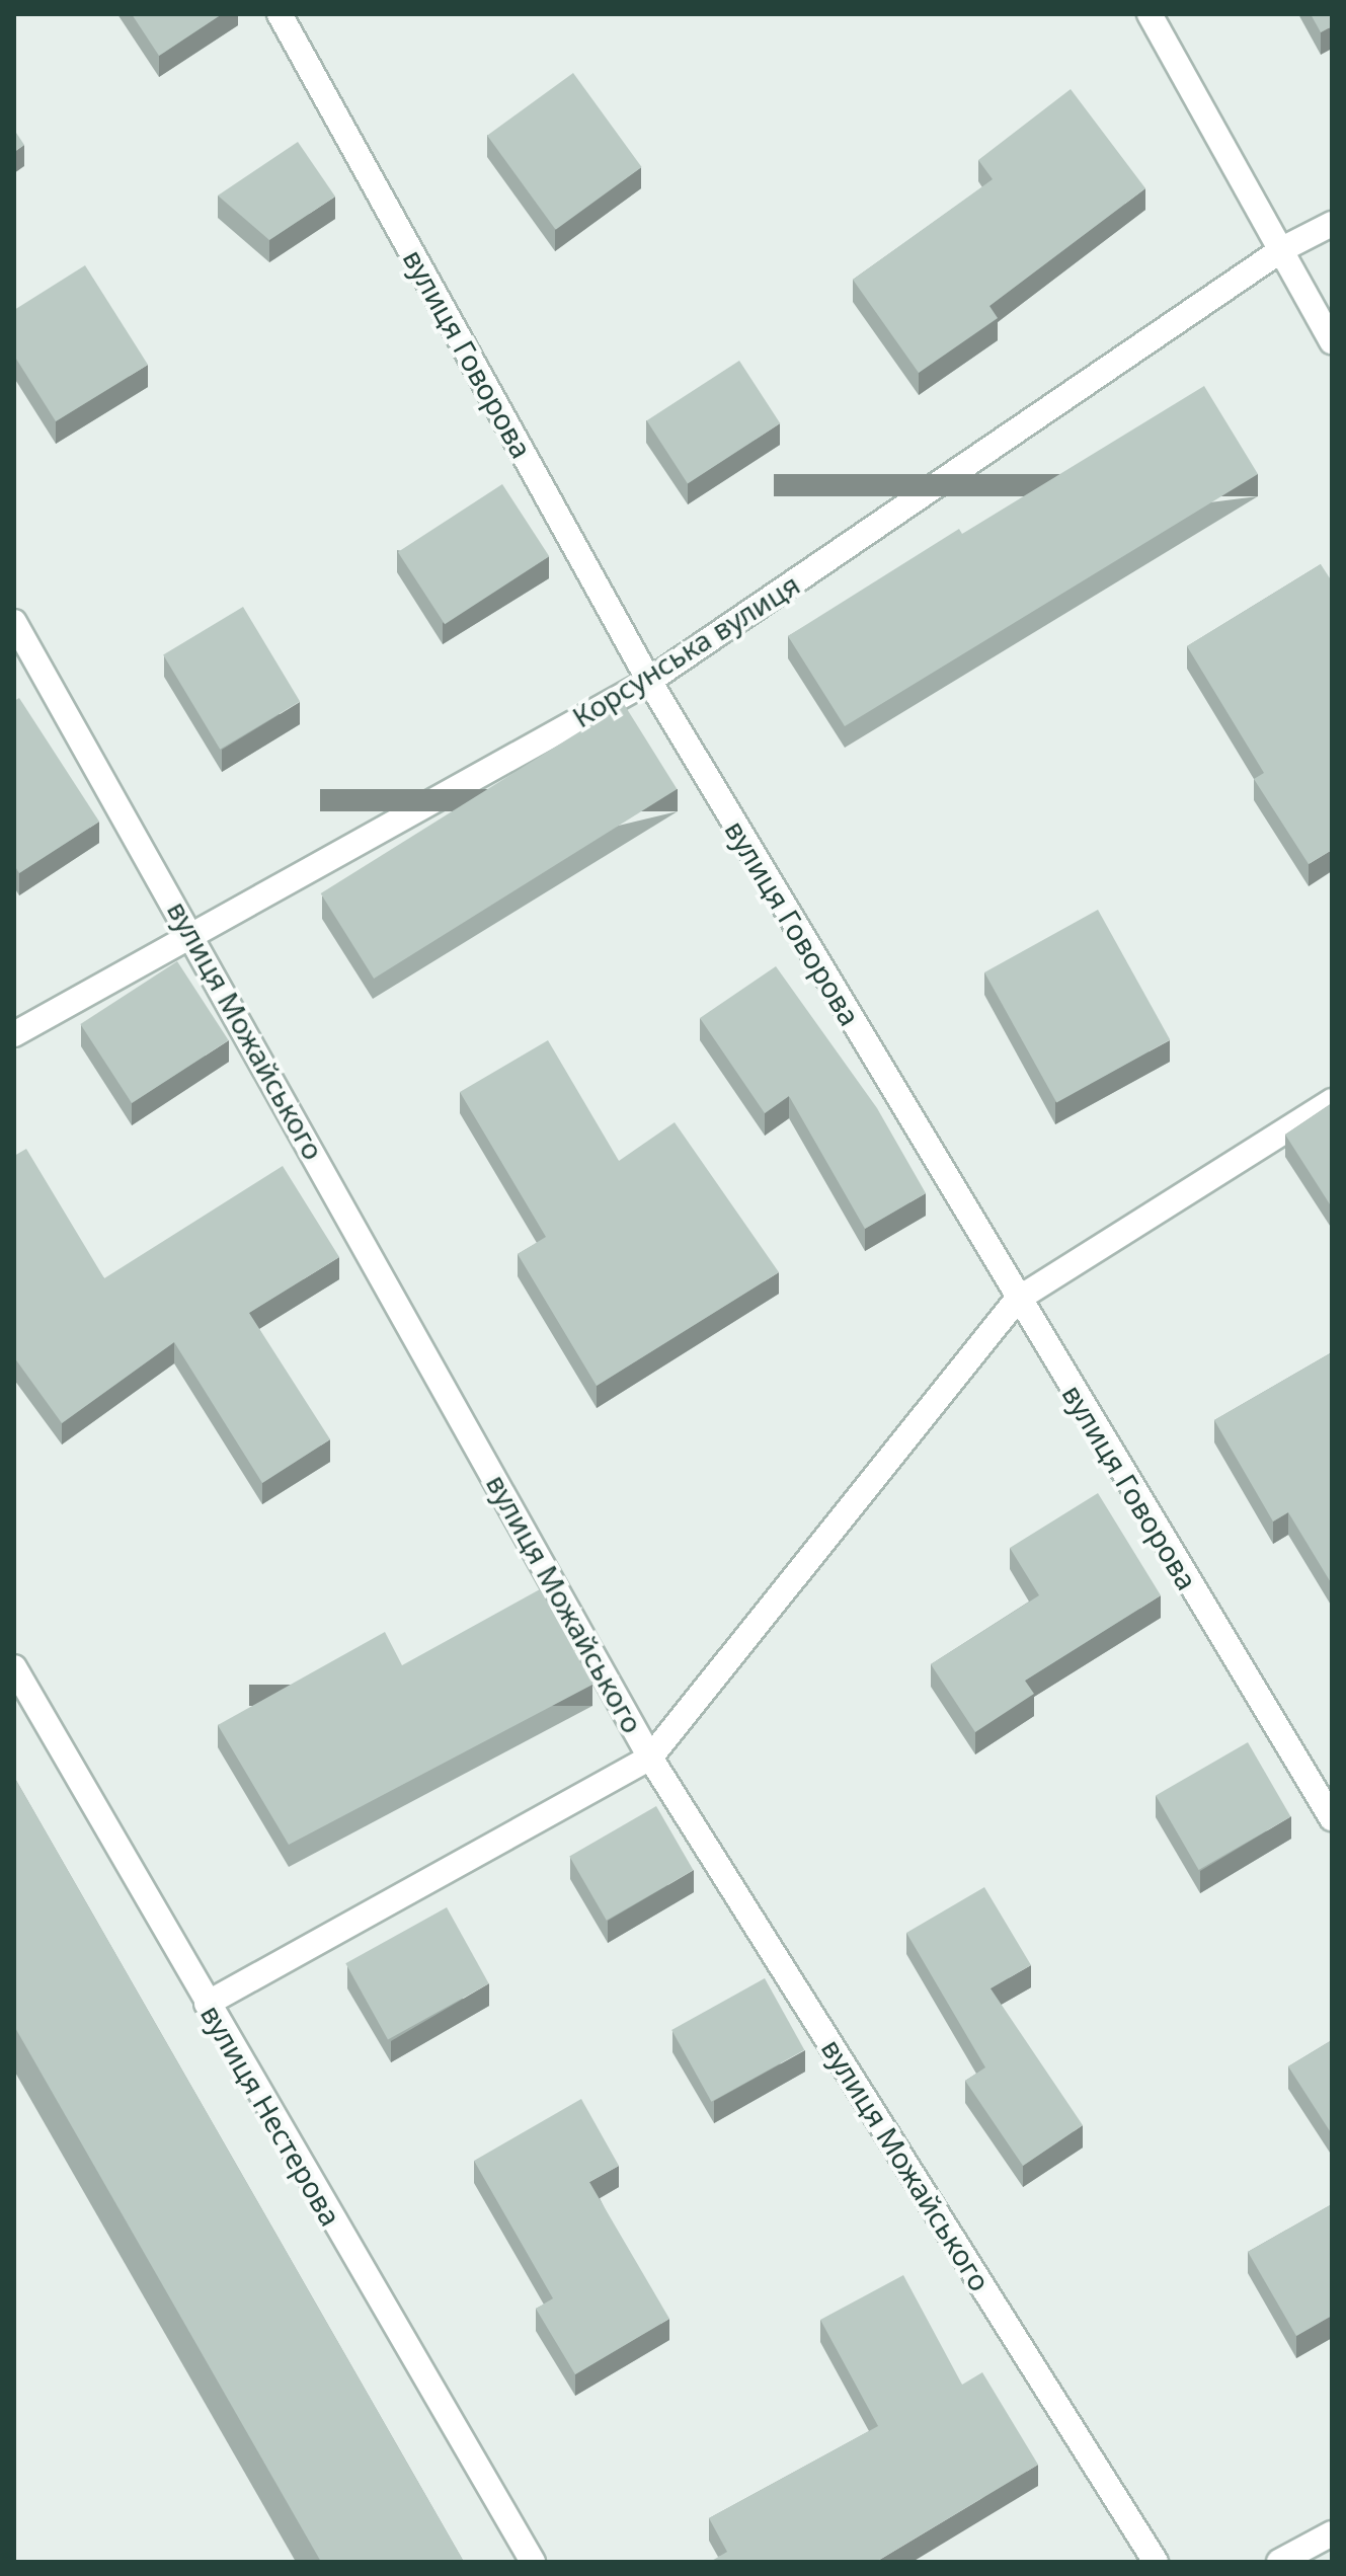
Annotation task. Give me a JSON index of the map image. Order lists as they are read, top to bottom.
{
  "streets": {
    "street": [
      "вулиця Говорова",
      "Корсунська вулиця",
      "вулиця Можайського",
      "вулиця Нестерова"
    ]
  },
  "crossings": [
    ["вулиця Говорова", "Корсунська вулиця"],
    ["Корсунська вулиця", "вулиця Можайського"]
  ]
}
